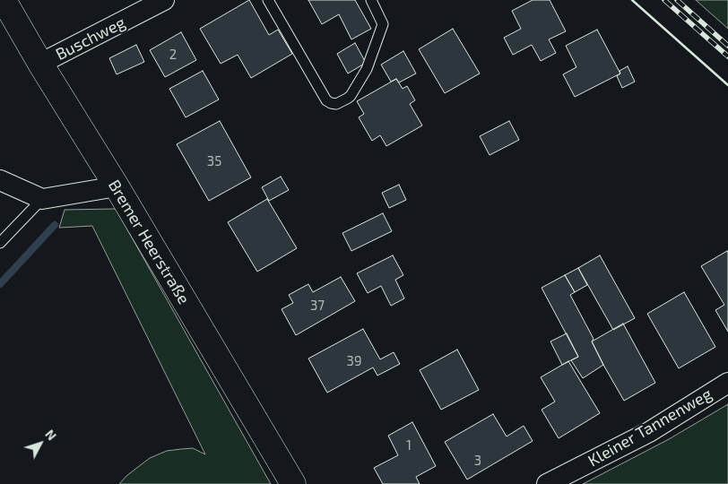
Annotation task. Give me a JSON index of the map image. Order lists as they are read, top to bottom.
{
  "streets": {
    "main road": ["Bremer Heerstraße"],
    "street": ["Buschweg", "Kleiner Tannenweg"]
  },
  "crossings": [
    ["Buschweg", "Bremer Heerstraße"]
  ],
  "house_numbers": [
    "2",
    "35",
    "37",
    "39",
    "1",
    "3"
  ],
  "north": "top right"
}
